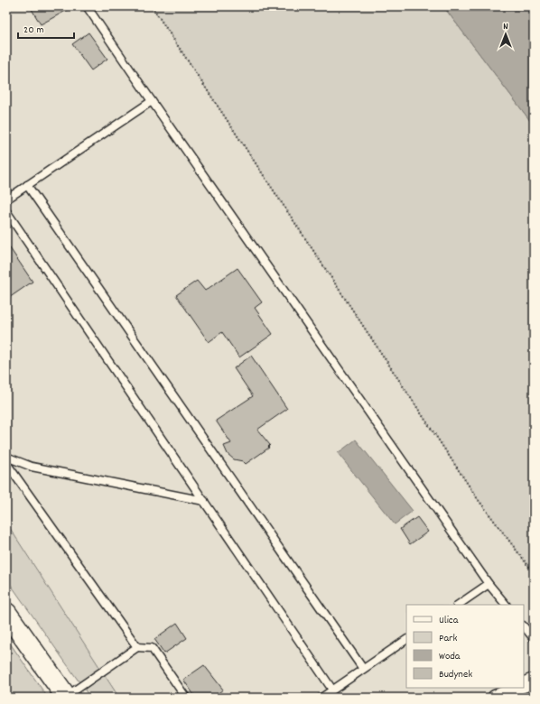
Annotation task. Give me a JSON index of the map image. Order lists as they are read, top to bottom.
{
  "legend": [
    "Ulica",
    "Park",
    "Woda",
    "Budynek"
  ],
  "scale_bar": "20 m",
  "north": "top"
}
